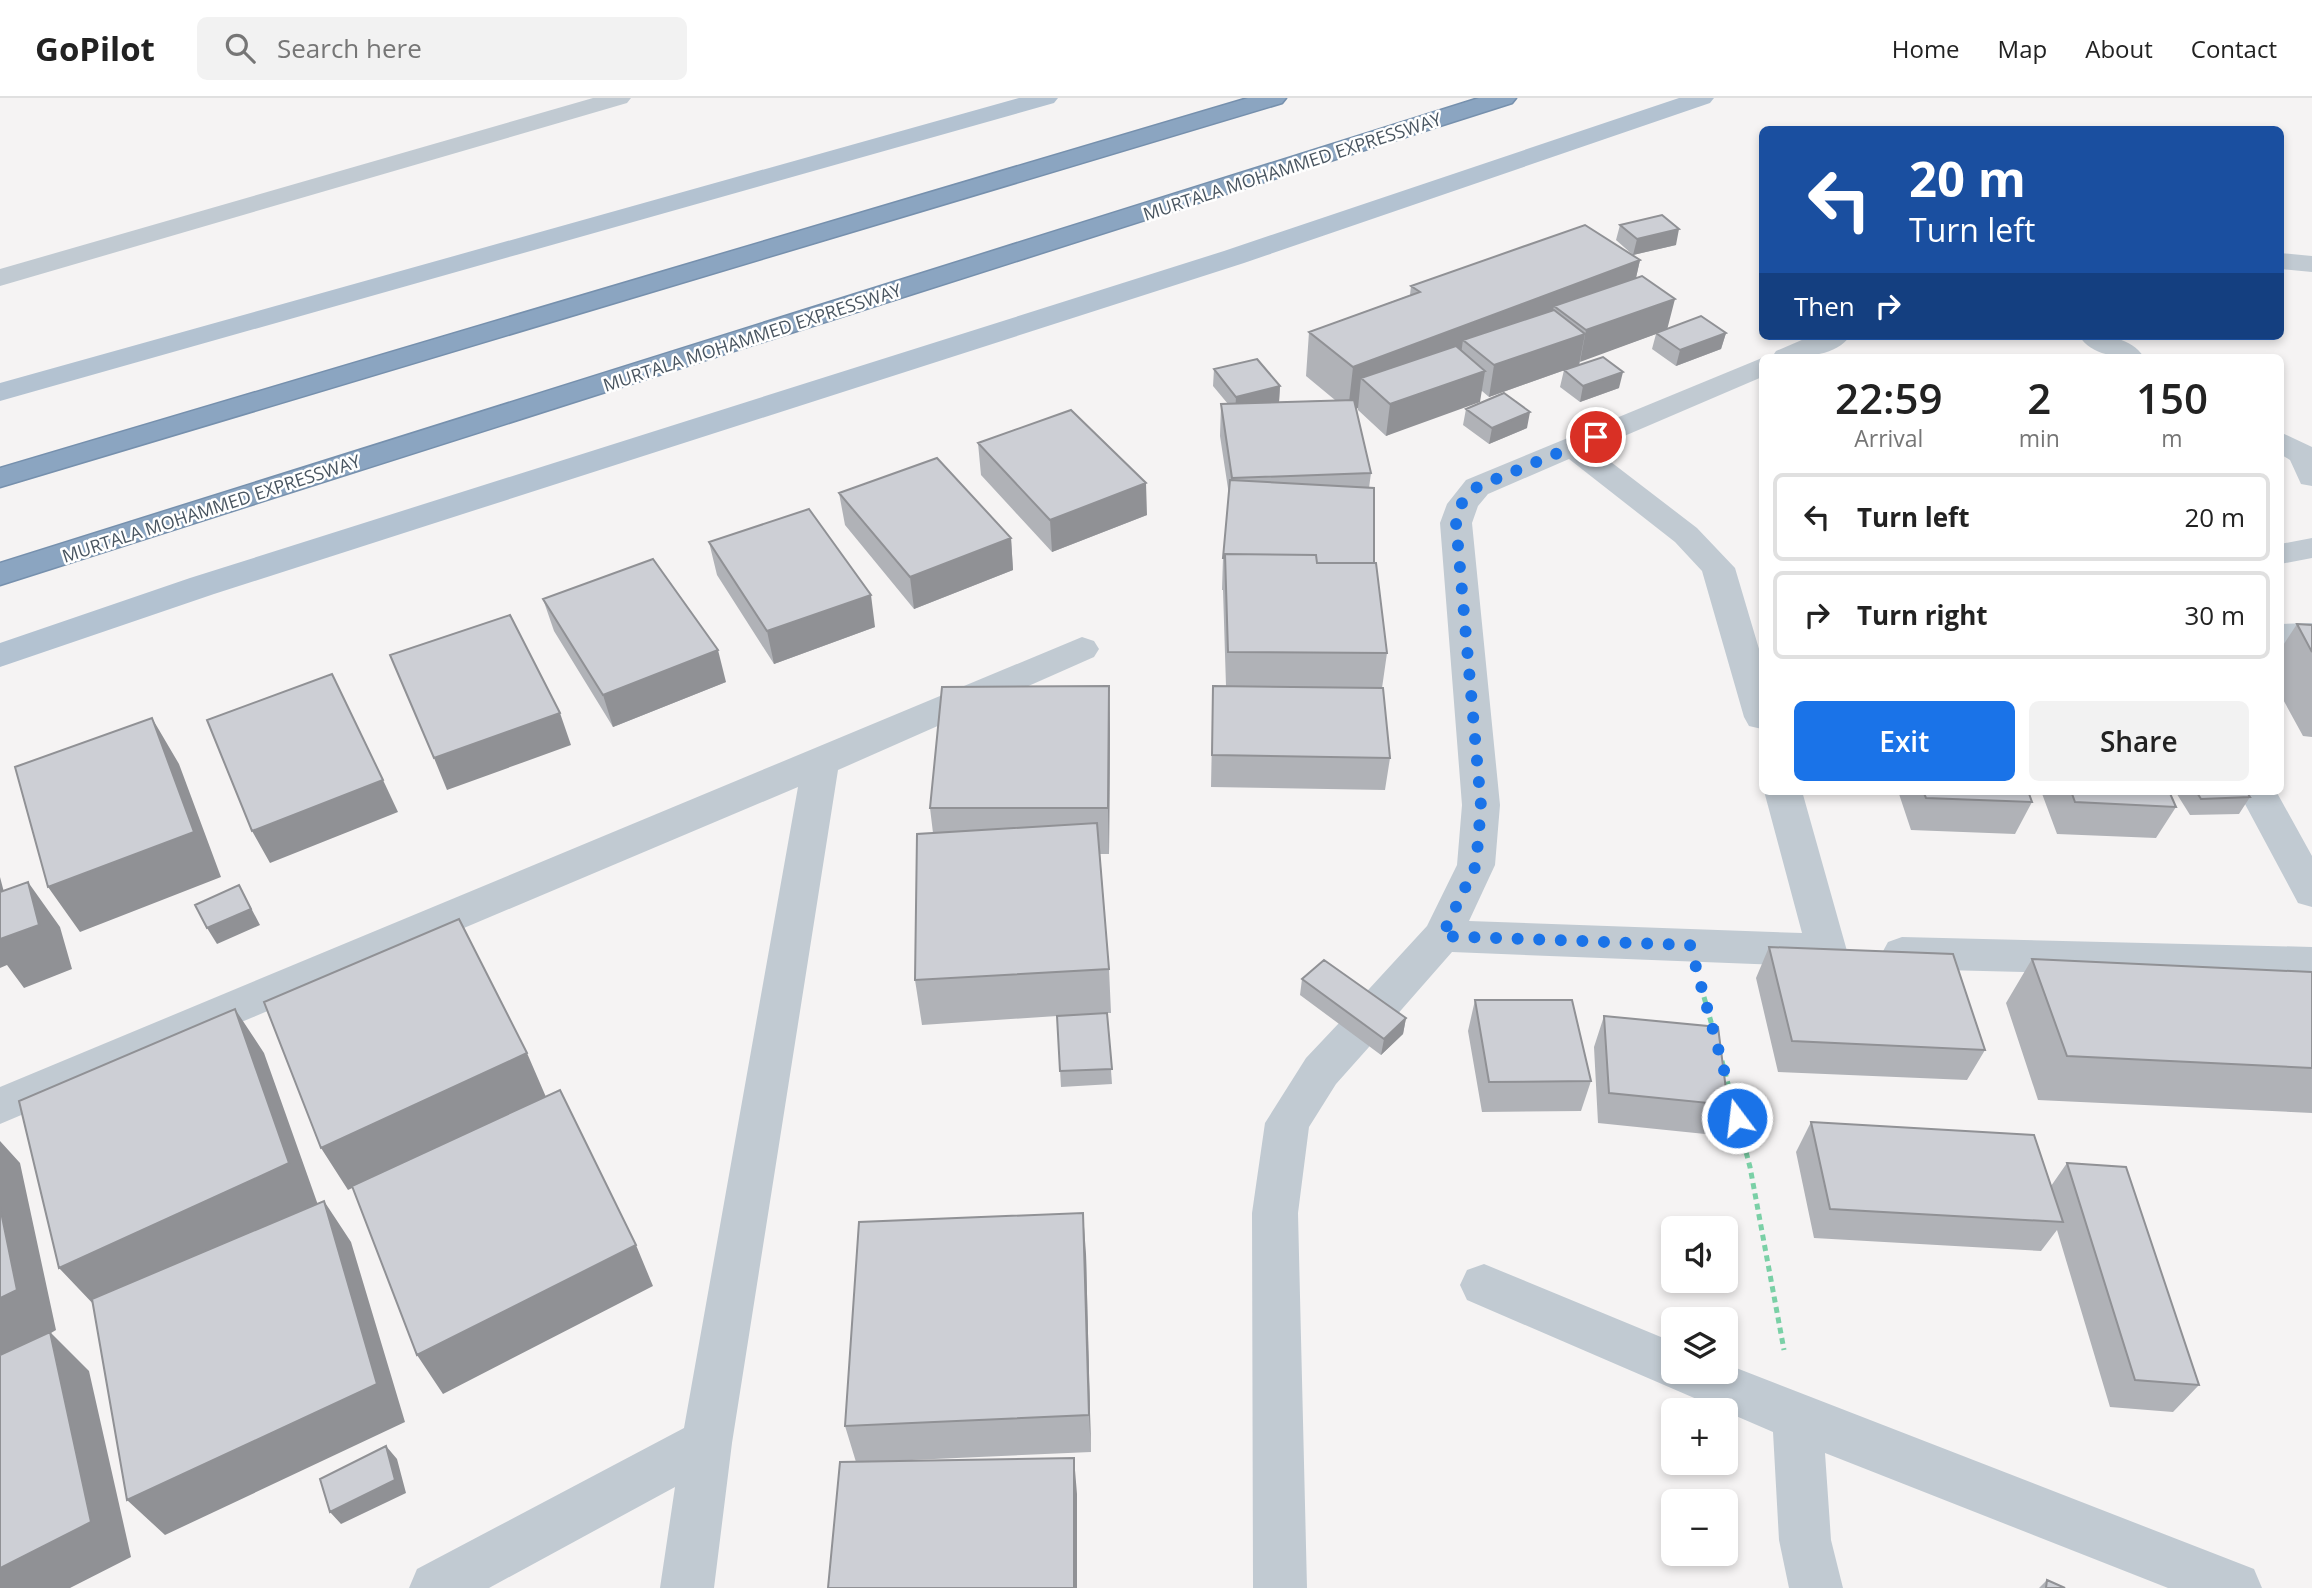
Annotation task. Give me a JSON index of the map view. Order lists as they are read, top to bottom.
{
  "streets": {
    "highway": ["MURTALA MOHAMMED EXPRESSWAY"]
  },
  "page": {
    "header": "GoPilot",
    "search": "Search here",
    "nav": [
      "Home",
      "Map",
      "About",
      "Contact"
    ],
    "turn": ["20 m", "Turn left"],
    "then": "Then",
    "eta": [
      "22:59",
      "Arrival",
      "2",
      "min",
      "150",
      "m"
    ],
    "list": [
      {
        "name": "Turn left",
        "value": "20 m"
      },
      {
        "name": "Turn right",
        "value": "30 m"
      }
    ],
    "buttons": ["Exit", "Share"],
    "map_buttons": ["+", "−"]
  }
}
